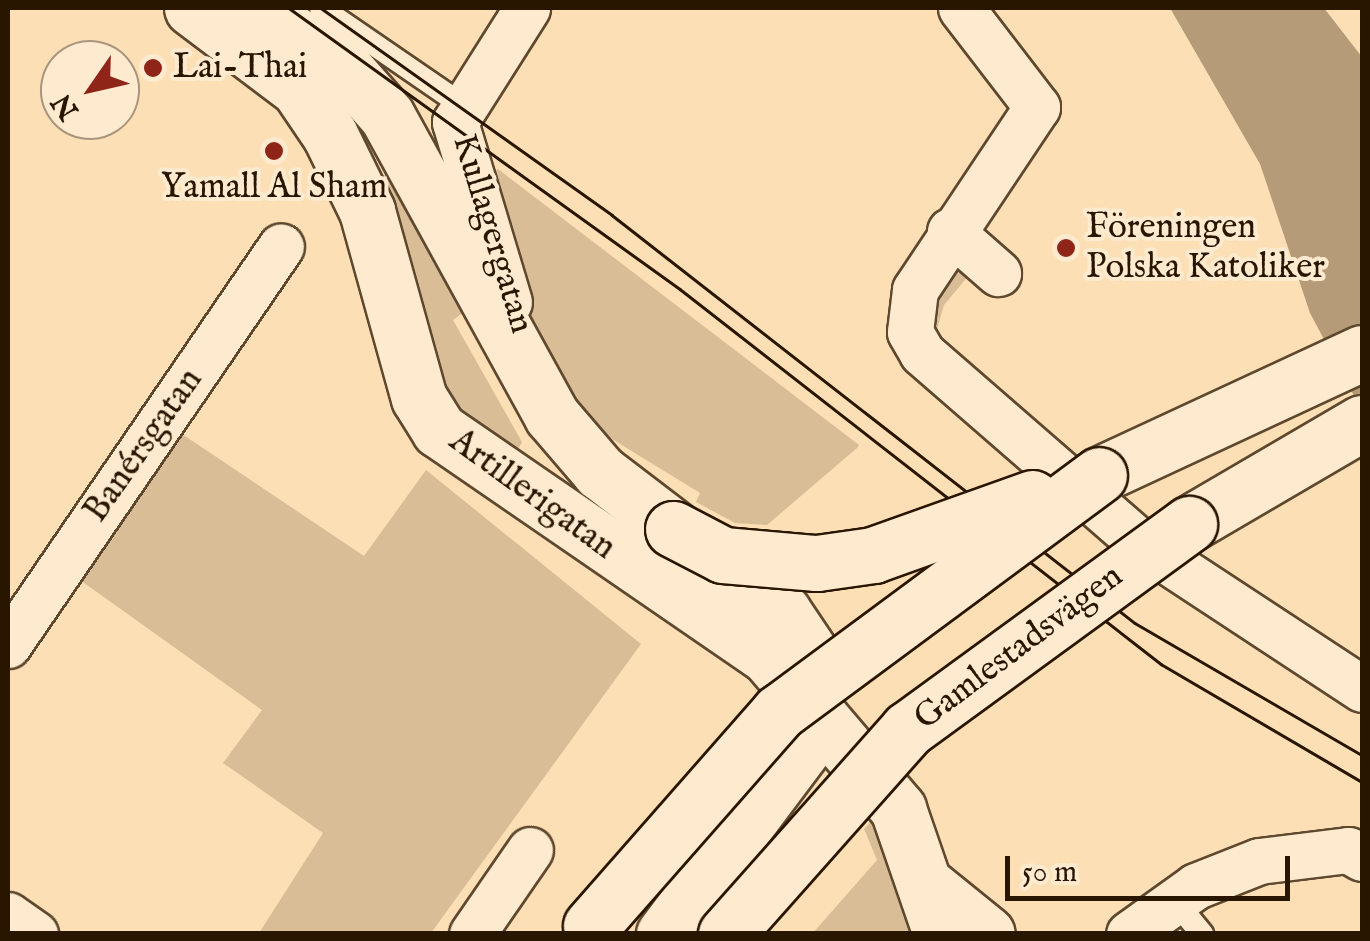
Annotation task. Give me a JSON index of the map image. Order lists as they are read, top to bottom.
{
  "streets": {
    "main road": ["Artillerigatan", "Gamlestadsvägen"],
    "street": ["Kullagergatan", "Banérsgatan"]
  },
  "crossings": [
    ["Kullagergatan", "Artillerigatan"],
    ["Artillerigatan", "Gamlestadsvägen"]
  ],
  "places": ["Lai-Thai", "Yamall Al Sham", "Föreningen Polska Katoliker"],
  "scale_bar": "50 m",
  "north": "bottom left"
}
